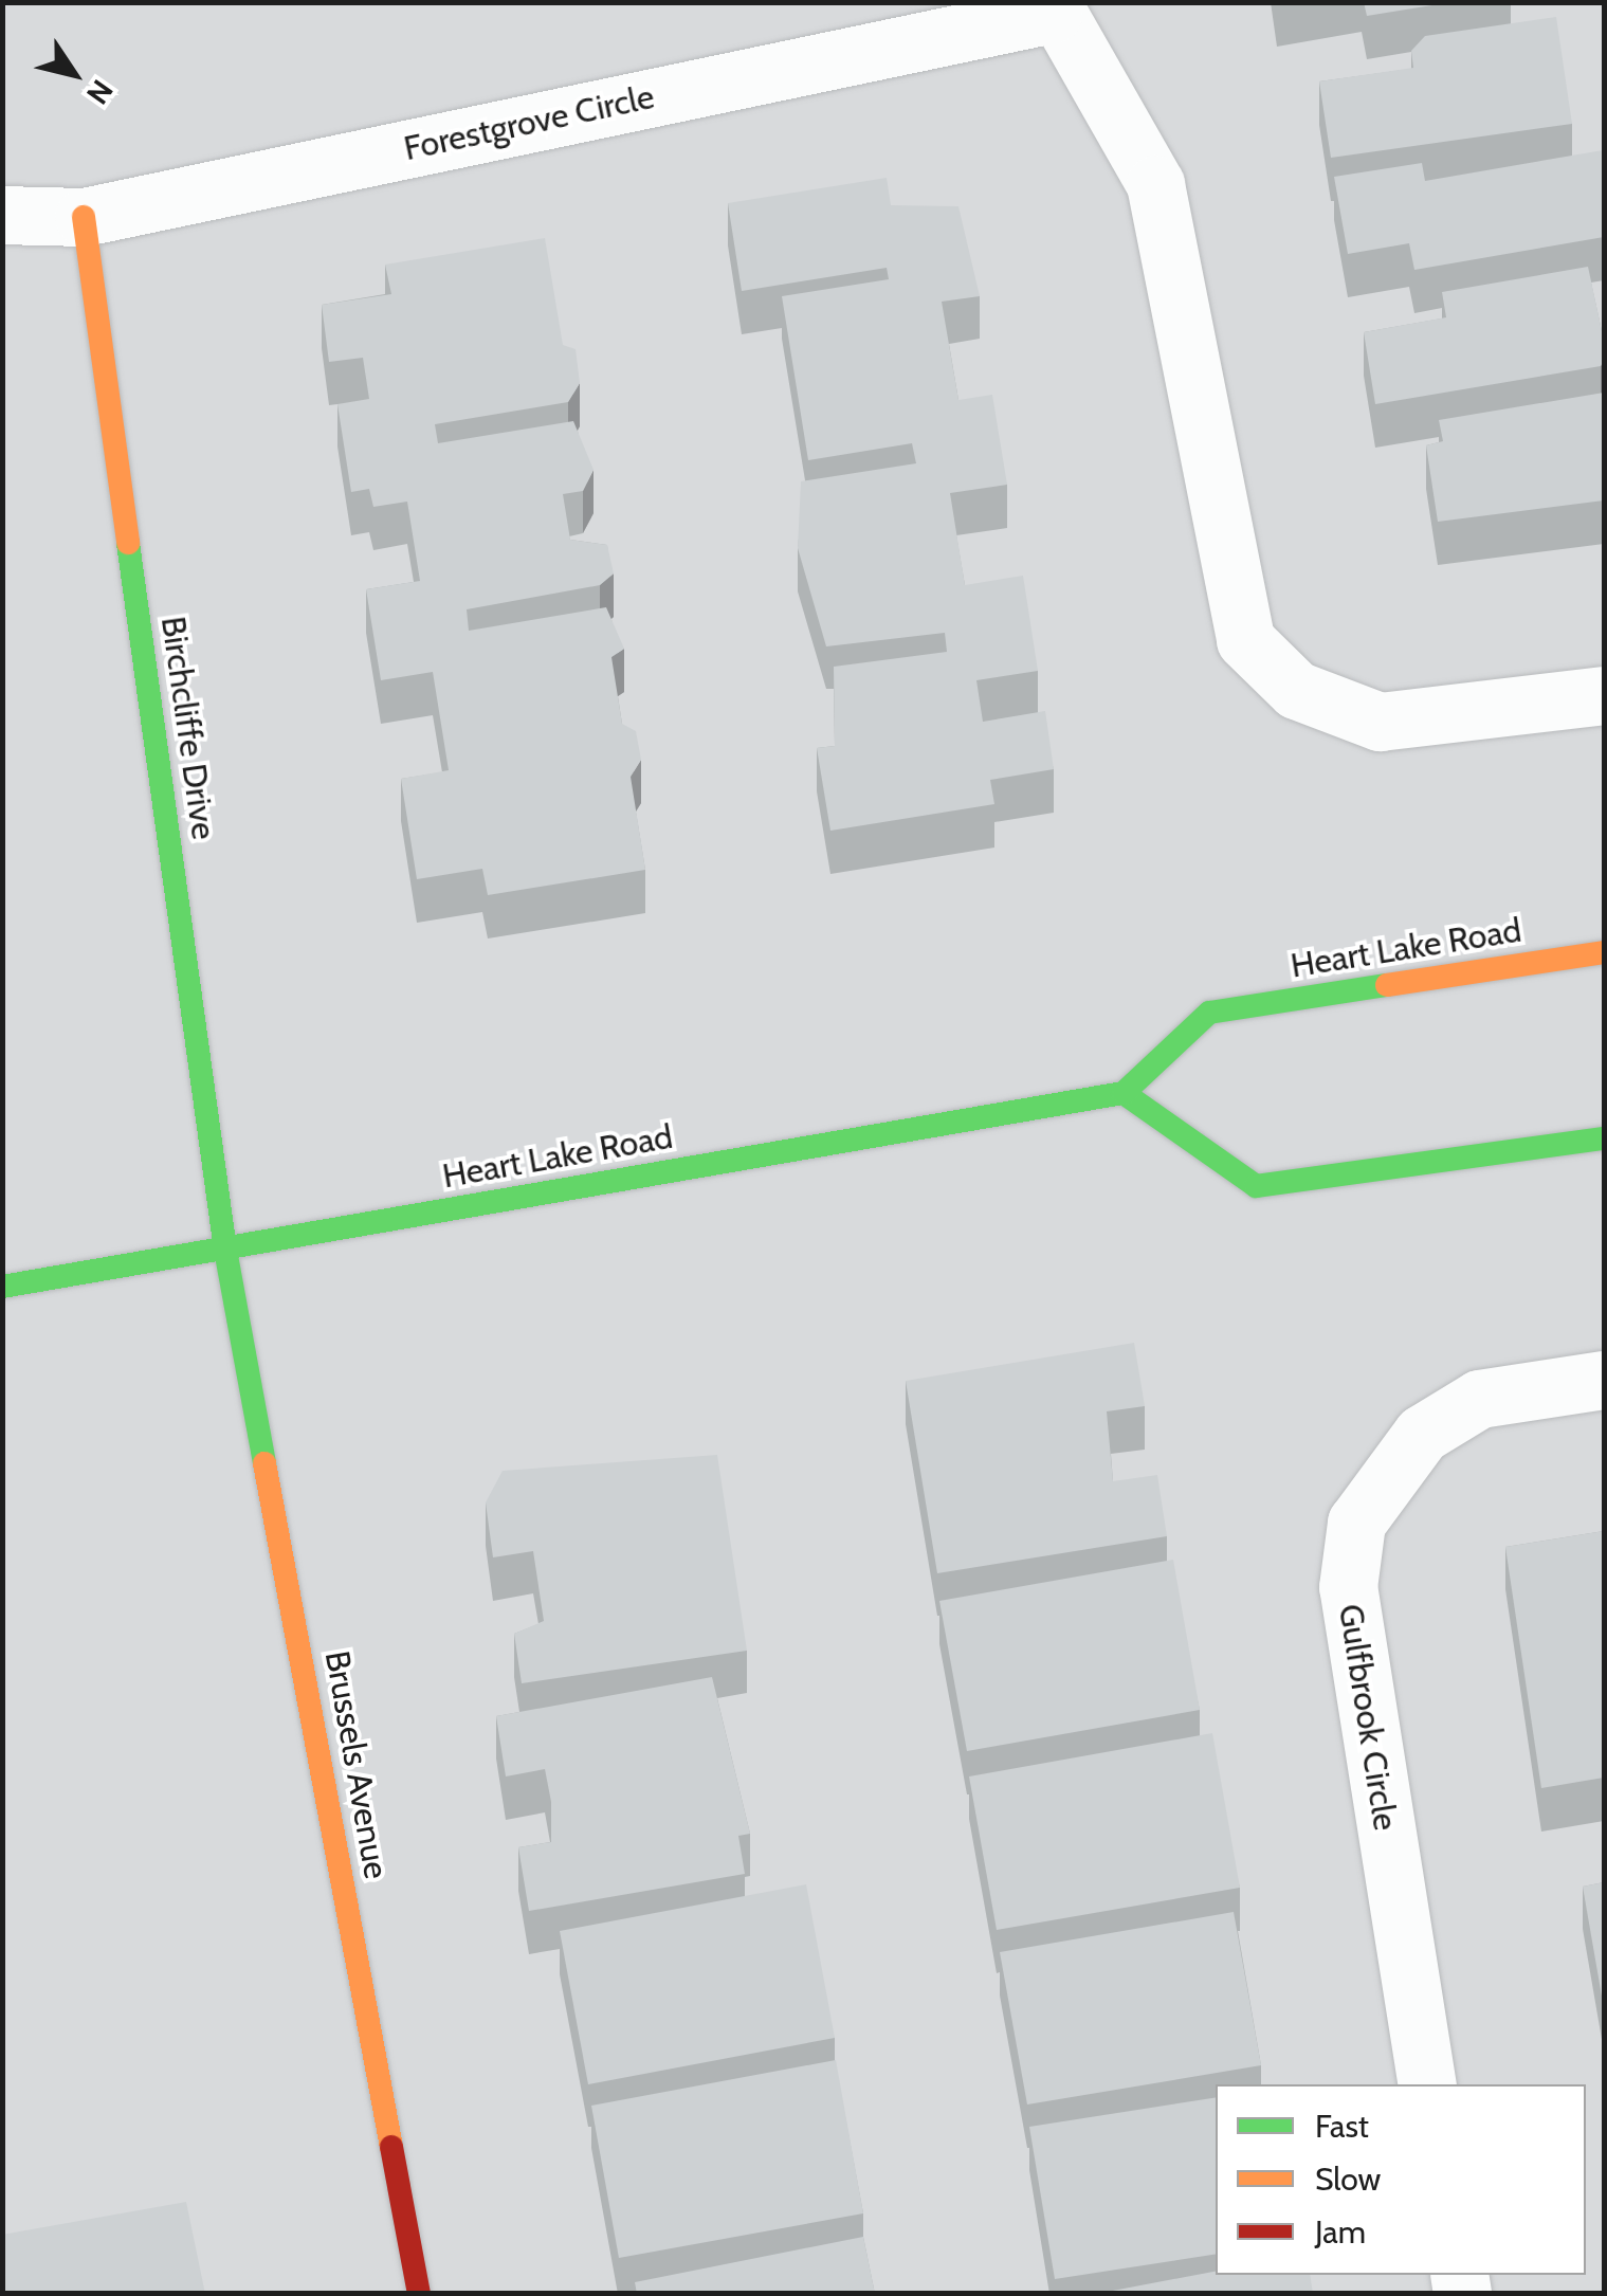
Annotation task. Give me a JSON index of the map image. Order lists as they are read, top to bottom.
{
  "streets": {
    "street": [
      "Forestgrove Circle",
      "Birchcliffe Drive",
      "Heart Lake Road",
      "Gulfbrook Circle",
      "Brussels Avenue"
    ]
  },
  "crossings": [
    ["Forestgrove Circle", "Birchcliffe Drive"],
    ["Birchcliffe Drive", "Heart Lake Road"],
    ["Birchcliffe Drive", "Brussels Avenue"],
    ["Heart Lake Road", "Brussels Avenue"]
  ],
  "legend": ["Fast", "Slow", "Jam"],
  "north": "bottom right"
}
